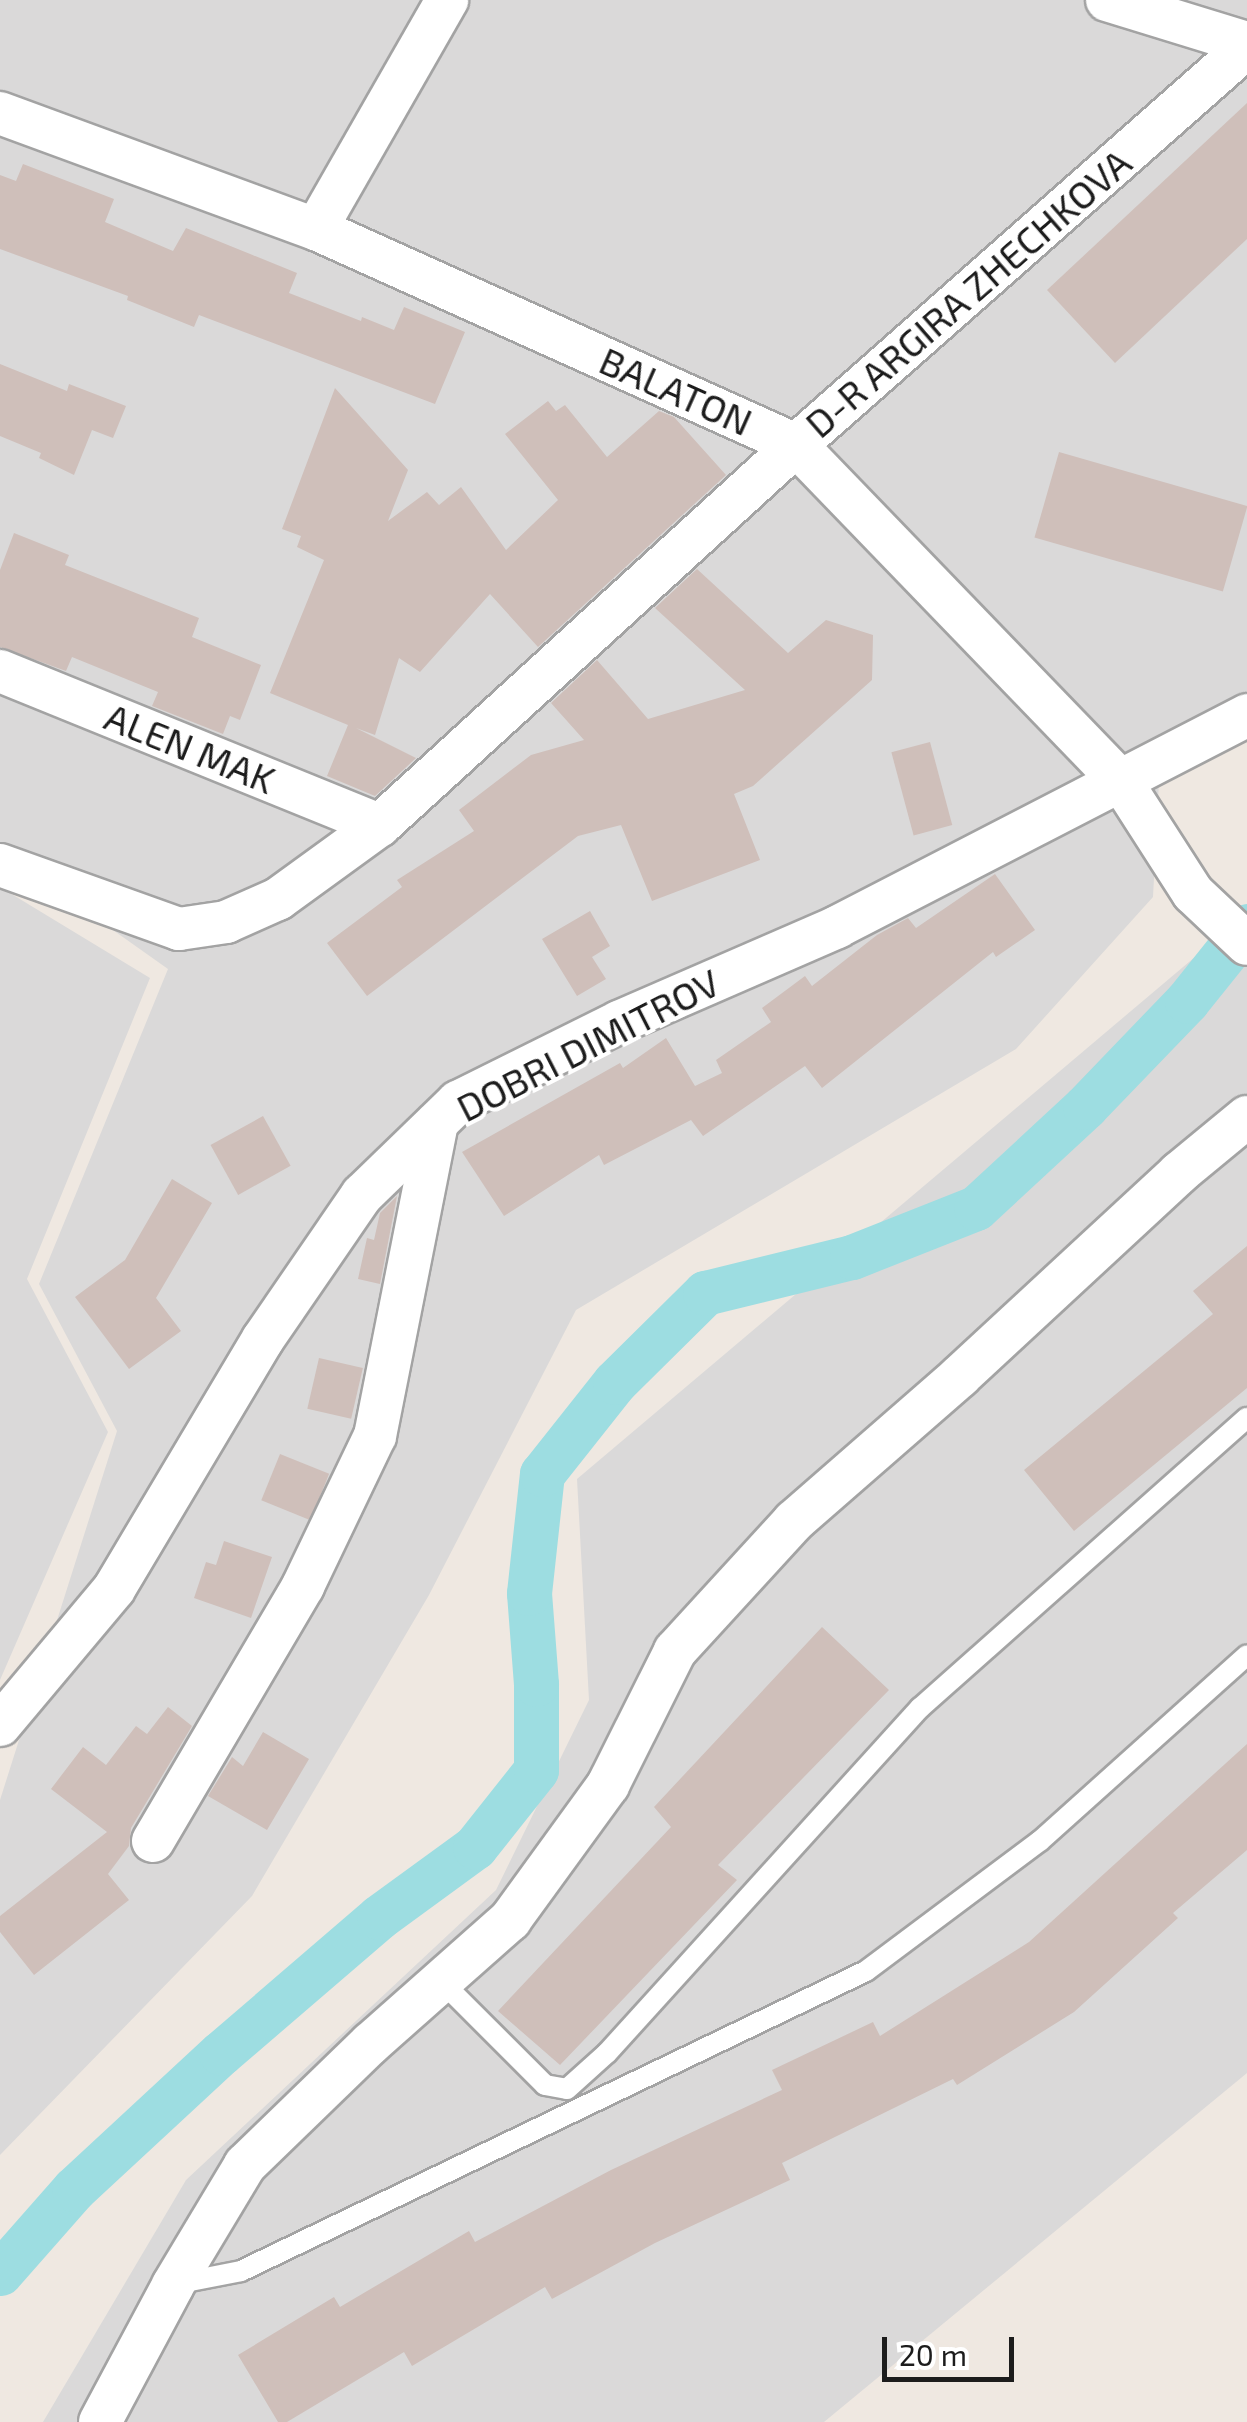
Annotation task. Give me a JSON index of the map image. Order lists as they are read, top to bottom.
{
  "streets": {
    "street": [
      "D-R ARGIRA ZHECHKOVA",
      "BALATON",
      "ALEN MAK",
      "DOBRI DIMITROV"
    ]
  },
  "crossings": [
    ["D-R ARGIRA ZHECHKOVA", "BALATON"],
    ["D-R ARGIRA ZHECHKOVA", "ALEN MAK"],
    ["BALATON", "DOBRI DIMITROV"]
  ],
  "scale_bar": "20 m"
}
